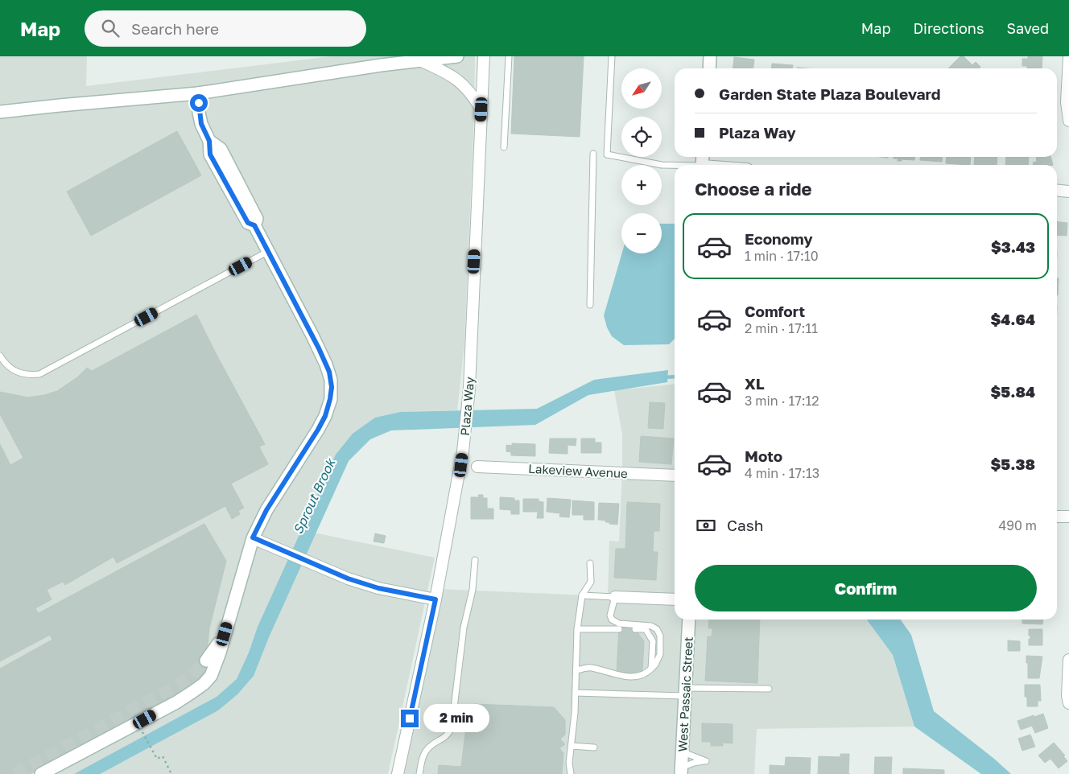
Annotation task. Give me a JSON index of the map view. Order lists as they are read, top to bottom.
{
  "streets": {
    "street": ["Plaza Way", "Lakeview Avenue", "West Passaic Street"]
  },
  "water": ["Sprout Brook"],
  "north": "bottom left",
  "page": {
    "header": "Map",
    "search": "Search here",
    "nav": ["Map", "Directions", "Saved"],
    "map_buttons": ["+", "−"],
    "banner": ["Garden State Plaza Boulevard", "Plaza Way"],
    "heading": "Choose a ride",
    "list": [
      {
        "name": "Economy",
        "note": "1 min · 17:10",
        "value": "$3.43"
      },
      {
        "name": "Comfort",
        "note": "2 min · 17:11",
        "value": "$4.64"
      },
      {
        "name": "XL",
        "note": "3 min · 17:12",
        "value": "$5.84"
      },
      {
        "name": "Moto",
        "note": "4 min · 17:13",
        "value": "$5.38"
      }
    ],
    "pay": ["Cash", "490 m"],
    "buttons": "Confirm",
    "bubble": "2 min"
  }
}
